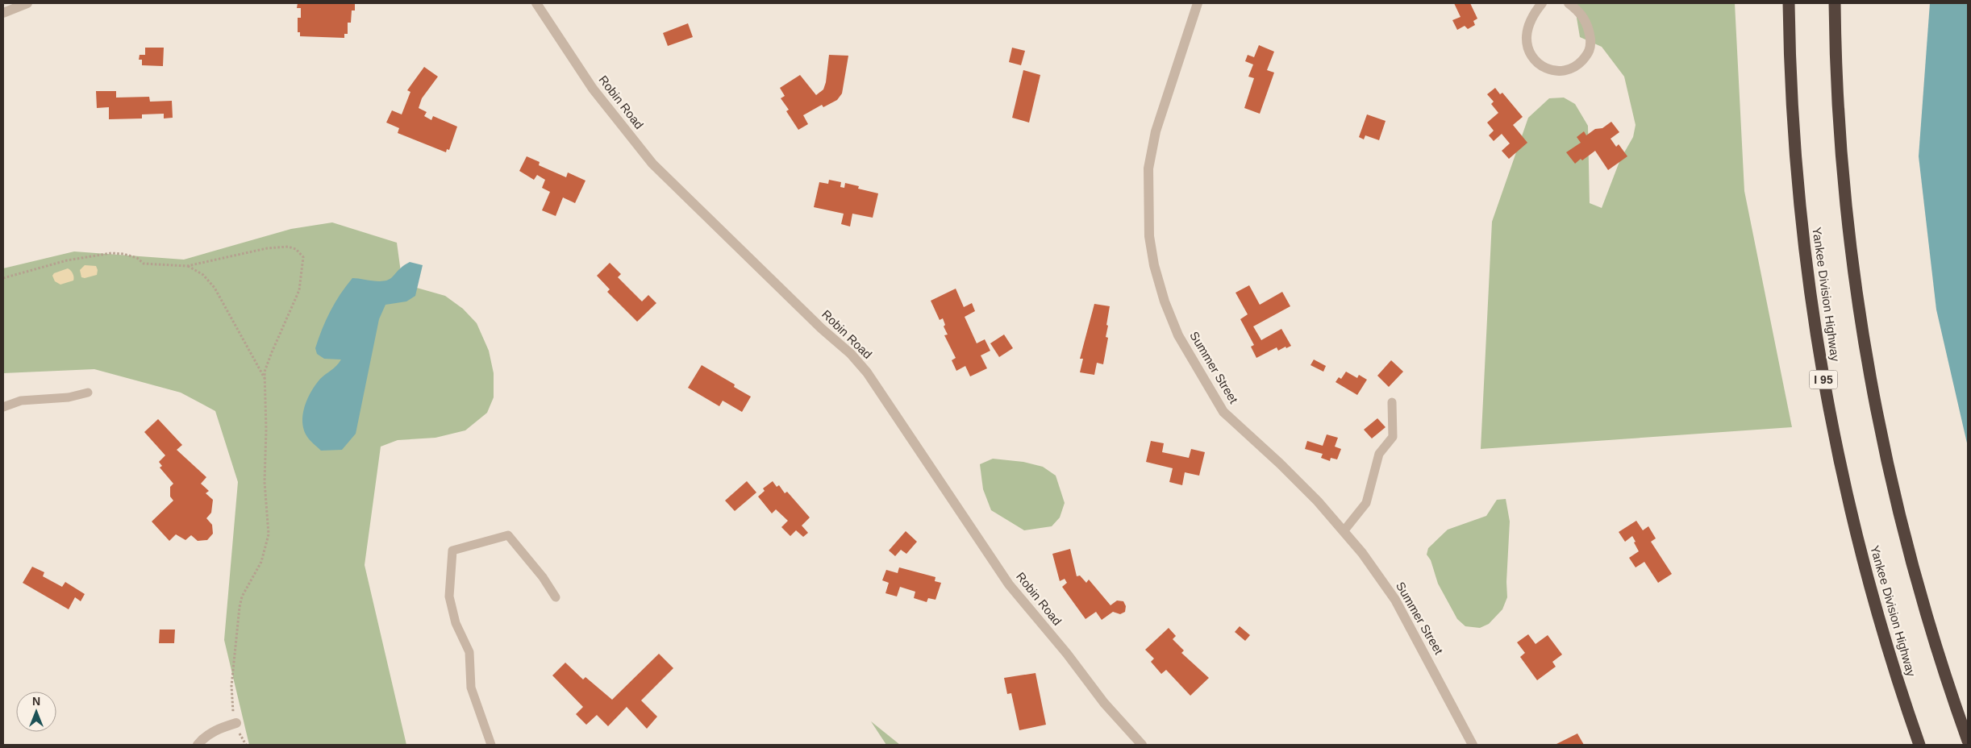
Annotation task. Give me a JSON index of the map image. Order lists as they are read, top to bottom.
{
  "streets": {
    "highway": ["Yankee Division Highway", "I 95"],
    "street": ["Robin Road", "Summer Street"]
  },
  "north": "top"
}
